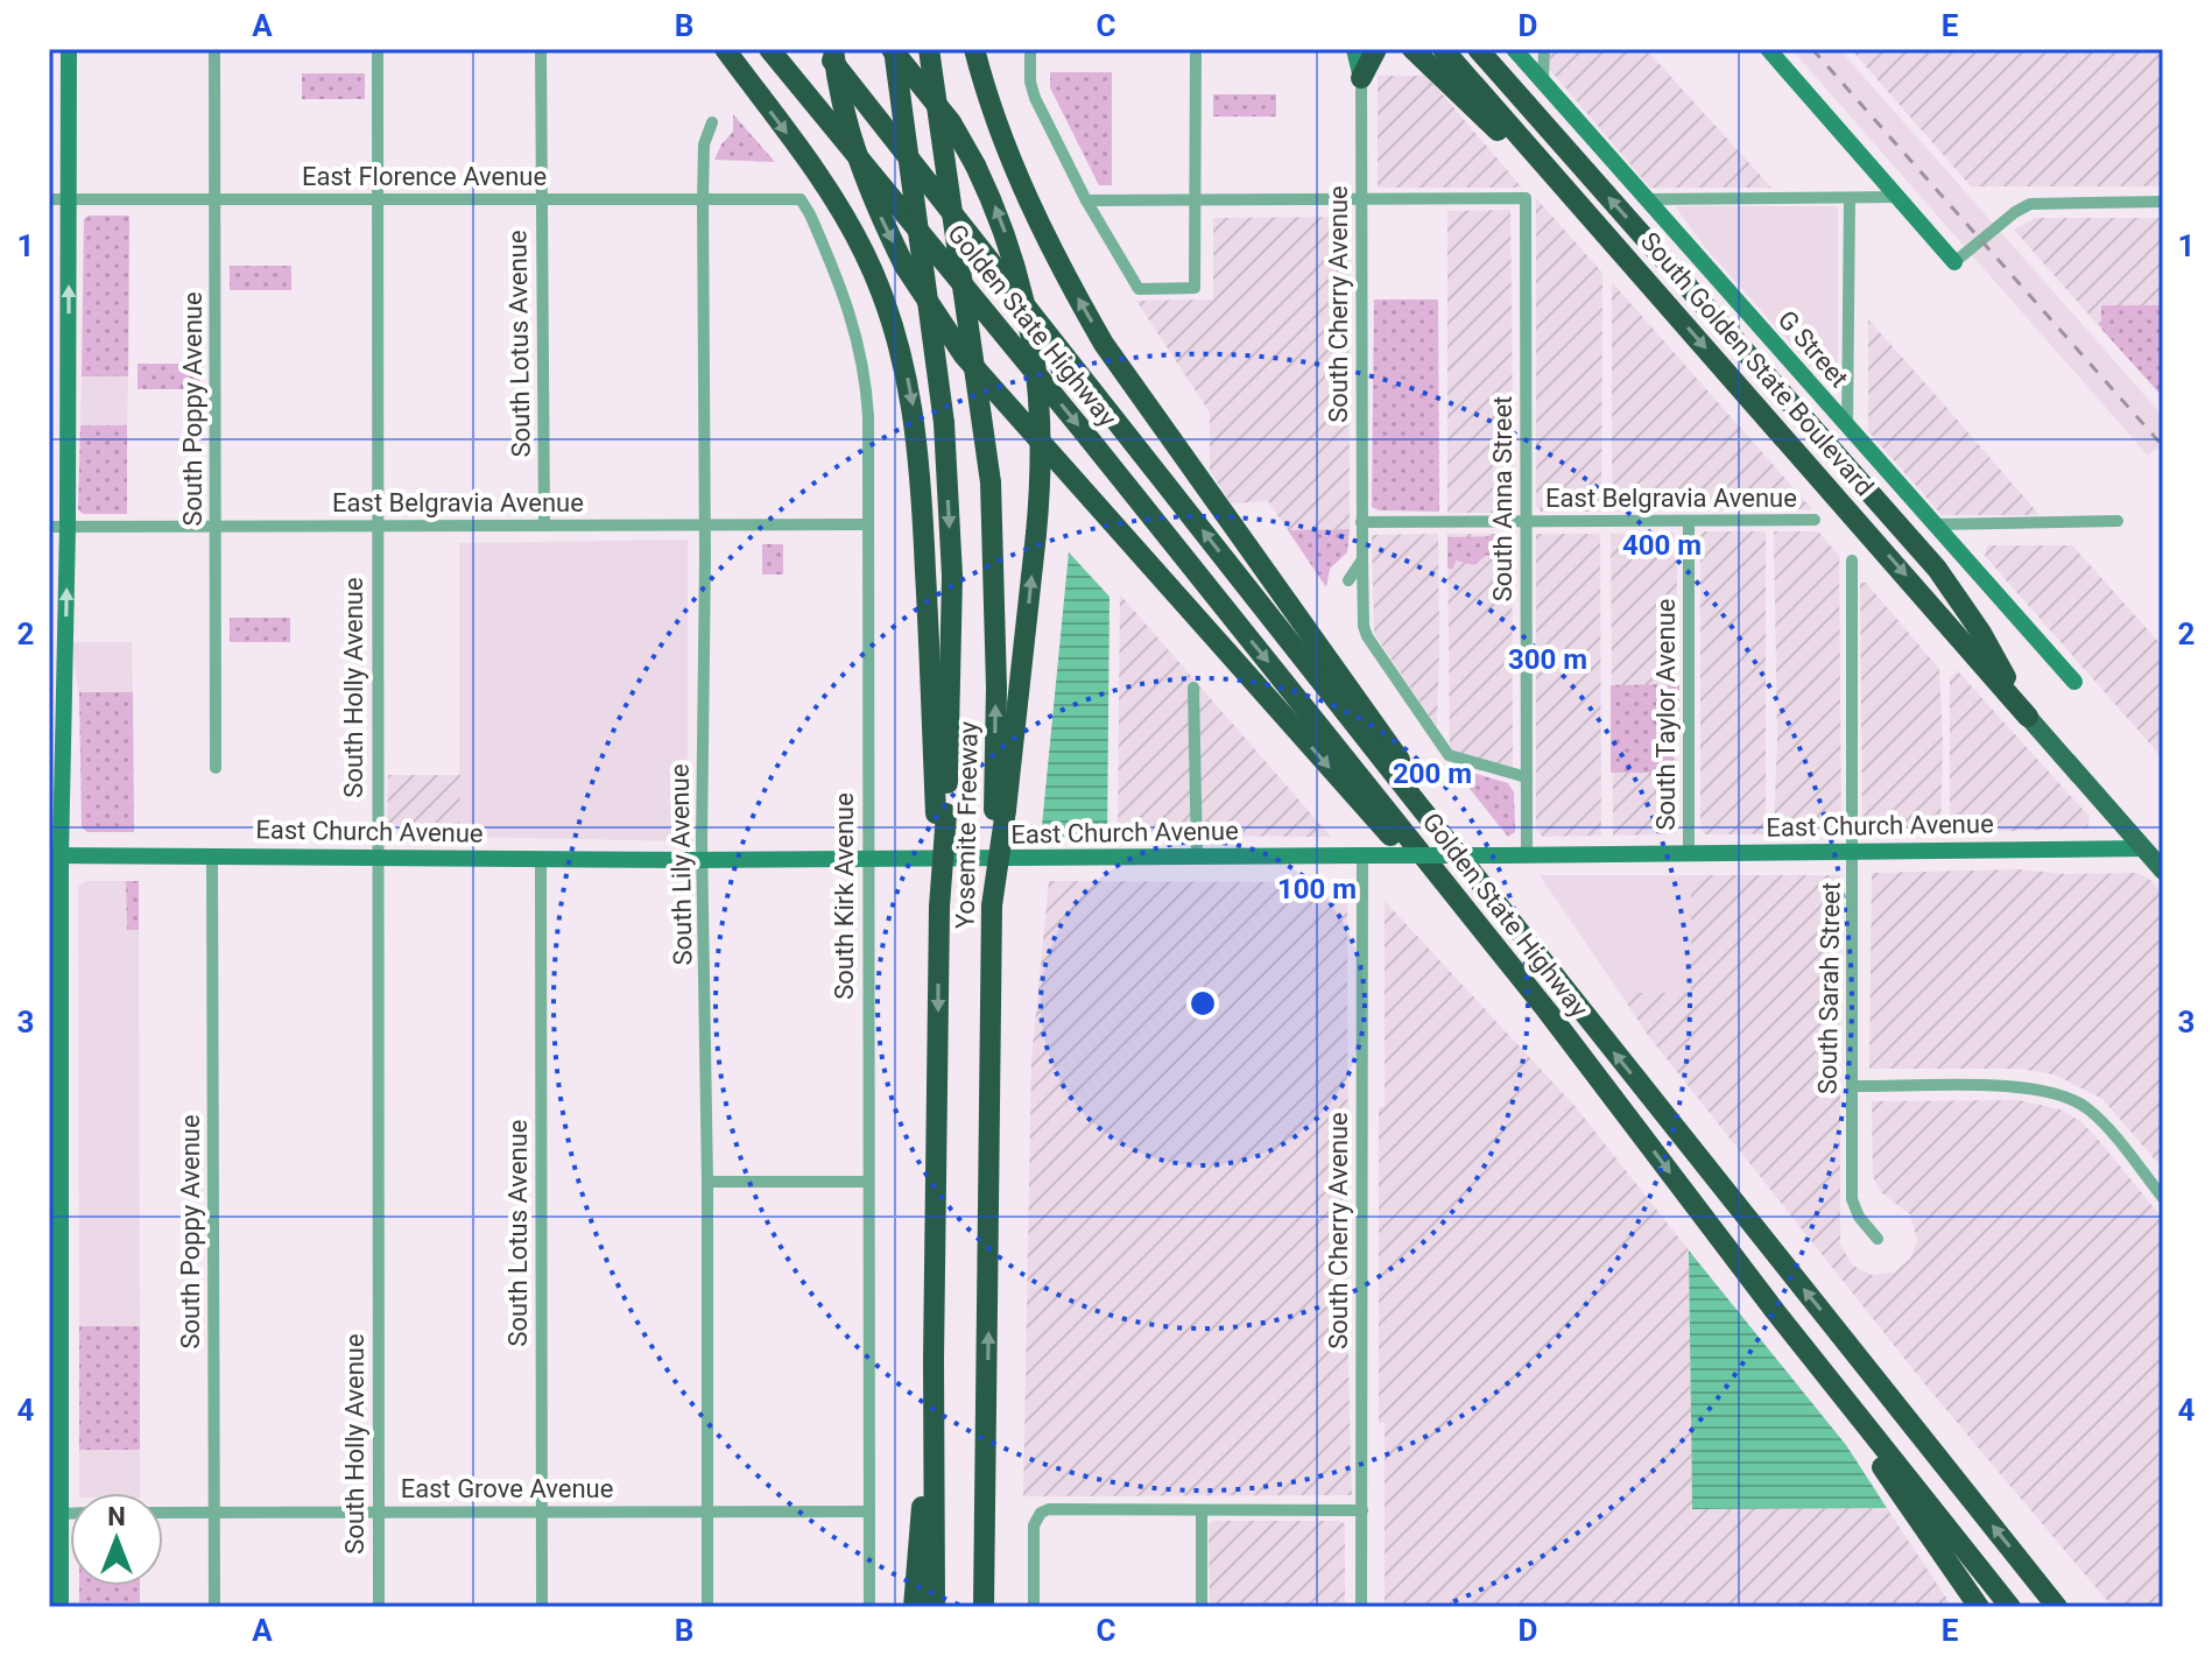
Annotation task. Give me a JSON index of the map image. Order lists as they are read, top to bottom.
{
  "streets": {
    "highway": ["Golden State Highway", "South Golden State Boulevard", "Yosemite Freeway"],
    "street": [
      "East Florence Avenue",
      "South Cherry Avenue",
      "South Lotus Avenue",
      "G Street",
      "South Poppy Avenue",
      "East Belgravia Avenue",
      "South Anna Street",
      "South Holly Avenue",
      "South Taylor Avenue",
      "East Church Avenue",
      "South Lily Avenue",
      "South Kirk Avenue",
      "South Sarah Street",
      "East Grove Avenue"
    ]
  },
  "crossings": [
    ["East Florence Avenue", "South Lotus Avenue"],
    ["East Florence Avenue", "South Poppy Avenue"],
    ["East Florence Avenue", "South Holly Avenue"],
    ["East Florence Avenue", "South Lily Avenue"],
    ["East Florence Avenue", "South Kirk Avenue"],
    ["South Cherry Avenue", "East Belgravia Avenue"],
    ["South Cherry Avenue", "South Anna Street"],
    ["South Cherry Avenue", "East Church Avenue"],
    ["South Lotus Avenue", "East Belgravia Avenue"],
    ["South Lotus Avenue", "East Church Avenue"],
    ["South Lotus Avenue", "East Grove Avenue"],
    ["South Golden State Boulevard", "East Church Avenue"],
    ["South Poppy Avenue", "East Belgravia Avenue"],
    ["South Poppy Avenue", "East Church Avenue"],
    ["South Poppy Avenue", "East Grove Avenue"],
    ["East Belgravia Avenue", "South Anna Street"],
    ["East Belgravia Avenue", "South Holly Avenue"],
    ["East Belgravia Avenue", "South Taylor Avenue"],
    ["East Belgravia Avenue", "South Lily Avenue"],
    ["East Belgravia Avenue", "South Kirk Avenue"],
    ["South Anna Street", "East Church Avenue"],
    ["South Holly Avenue", "East Church Avenue"],
    ["South Holly Avenue", "East Grove Avenue"],
    ["South Taylor Avenue", "East Church Avenue"],
    ["East Church Avenue", "South Lily Avenue"],
    ["East Church Avenue", "South Kirk Avenue"],
    ["East Church Avenue", "South Sarah Street"],
    ["South Lily Avenue", "East Grove Avenue"],
    ["South Kirk Avenue", "East Grove Avenue"]
  ],
  "north": "top",
  "grid": {
    "columns": [
      "A",
      "B",
      "C",
      "D",
      "E"
    ],
    "rows": [
      "1",
      "2",
      "3",
      "4"
    ]
  },
  "rings": [
    "400 m",
    "300 m",
    "200 m",
    "100 m"
  ]
}
